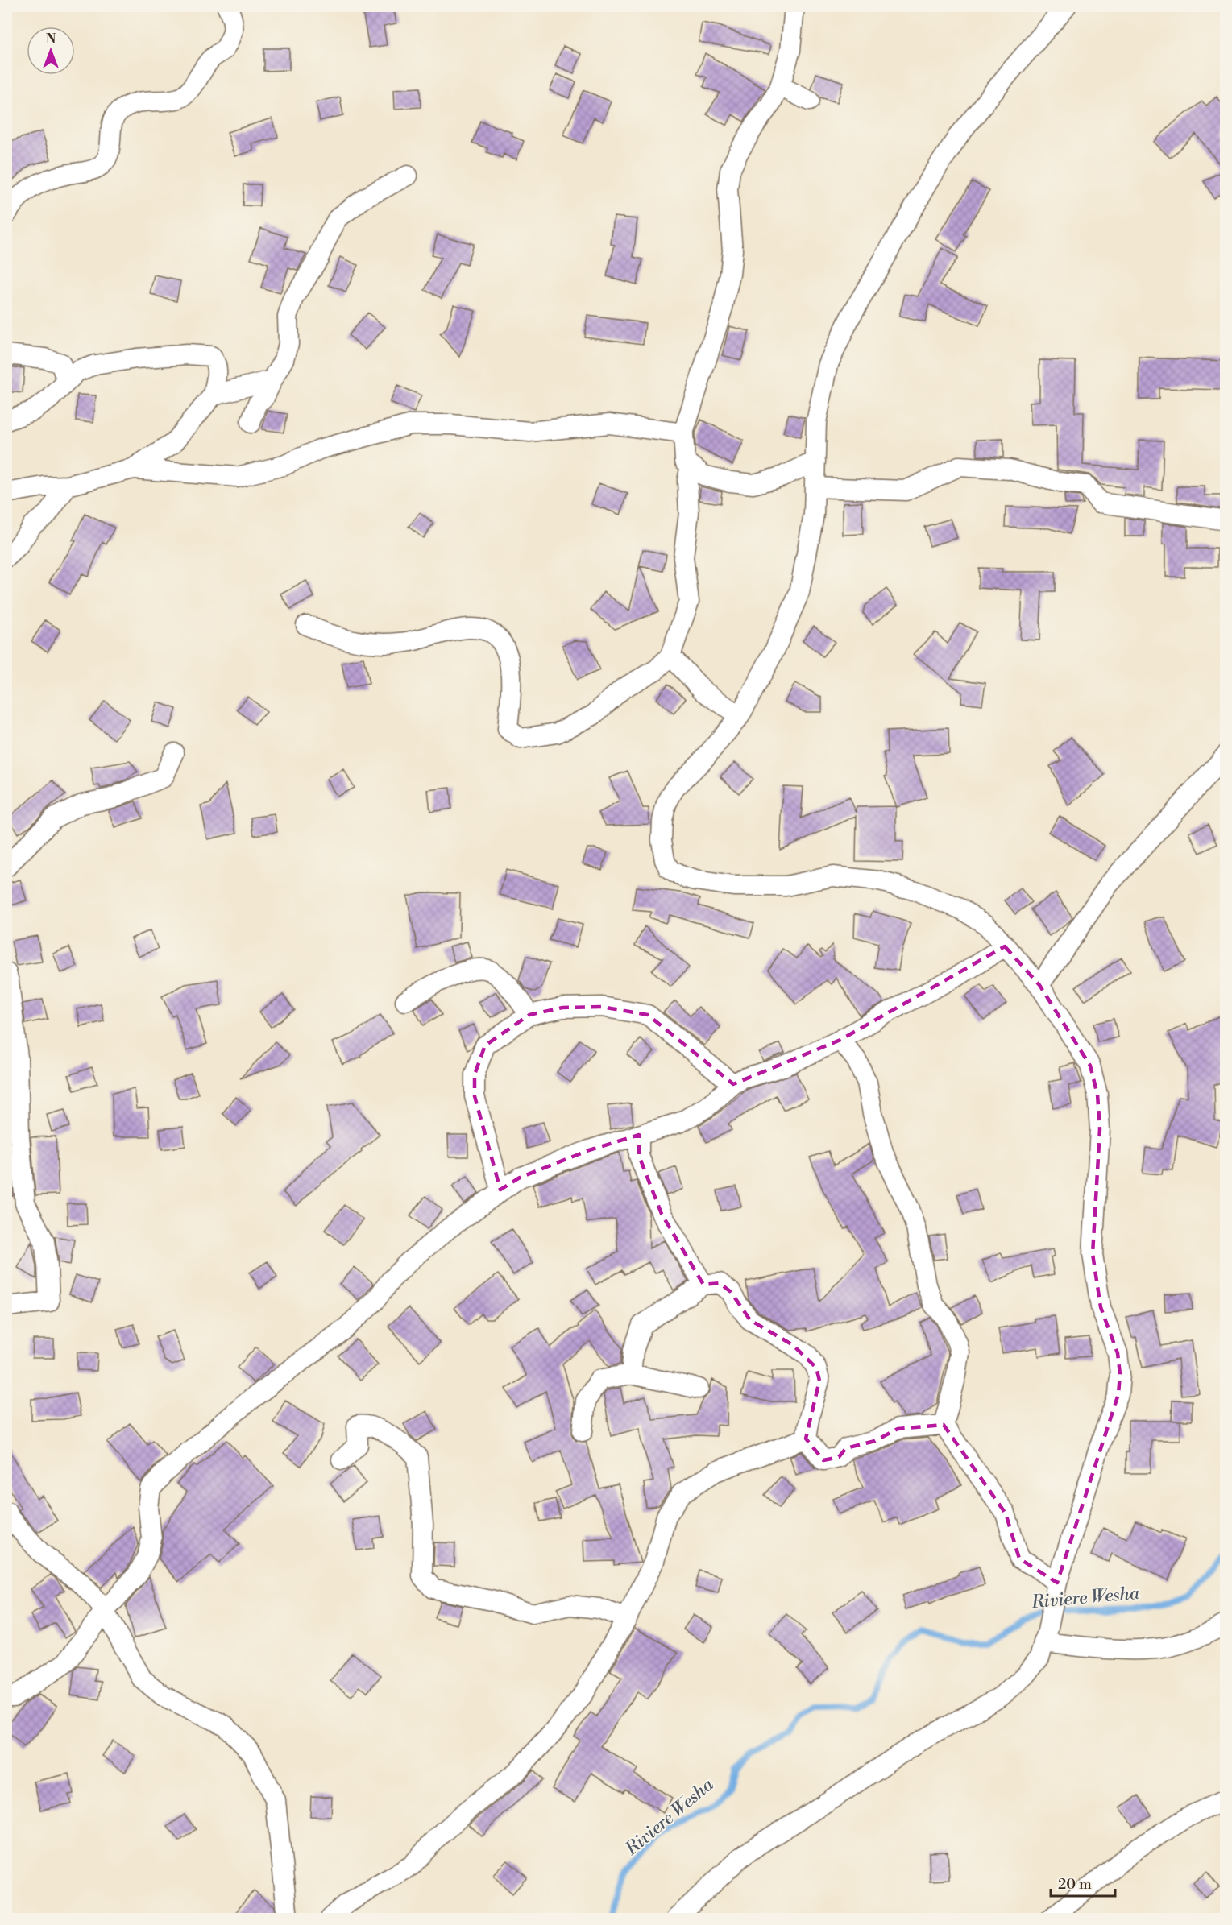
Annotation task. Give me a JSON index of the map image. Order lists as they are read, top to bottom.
{
  "water": ["Riviere Wesha"],
  "scale_bar": "20 m",
  "north": "top"
}
